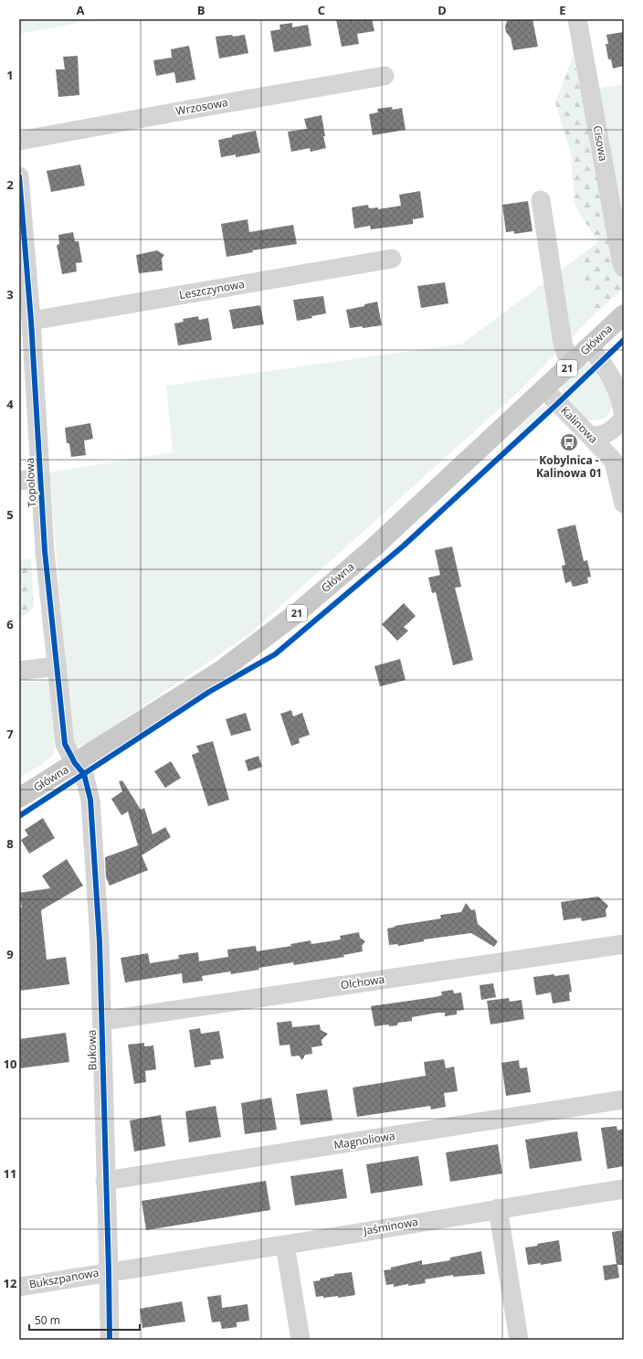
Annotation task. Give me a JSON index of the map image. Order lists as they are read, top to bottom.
{
  "streets": {
    "main road": ["Główna", "21"],
    "street": [
      "Wrzosowa",
      "Cisowa",
      "Leszczynowa",
      "Kalinowa",
      "Topolowa",
      "Olchowa",
      "Bukowa",
      "Magnoliowa",
      "Jaśminowa",
      "Bukszpanowa"
    ]
  },
  "crossings": [
    ["Leszczynowa", "Topolowa"],
    ["Główna", "Kalinowa"],
    ["Główna", "Topolowa"],
    ["Główna", "Bukowa"],
    ["Topolowa", "Bukowa"],
    ["Olchowa", "Bukowa"],
    ["Bukowa", "Magnoliowa"],
    ["Bukowa", "Jaśminowa"],
    ["Bukowa", "Bukszpanowa"],
    ["Jaśminowa", "Bukszpanowa"]
  ],
  "places": {
    "bus stop": ["Kobylnica - Kalinowa 01"]
  },
  "scale_bar": "50 m",
  "grid": {
    "columns": [
      "A",
      "B",
      "C",
      "D",
      "E"
    ],
    "rows": [
      "1",
      "2",
      "3",
      "4",
      "5",
      "6",
      "7",
      "8",
      "9",
      "10",
      "11",
      "12"
    ]
  }
}
